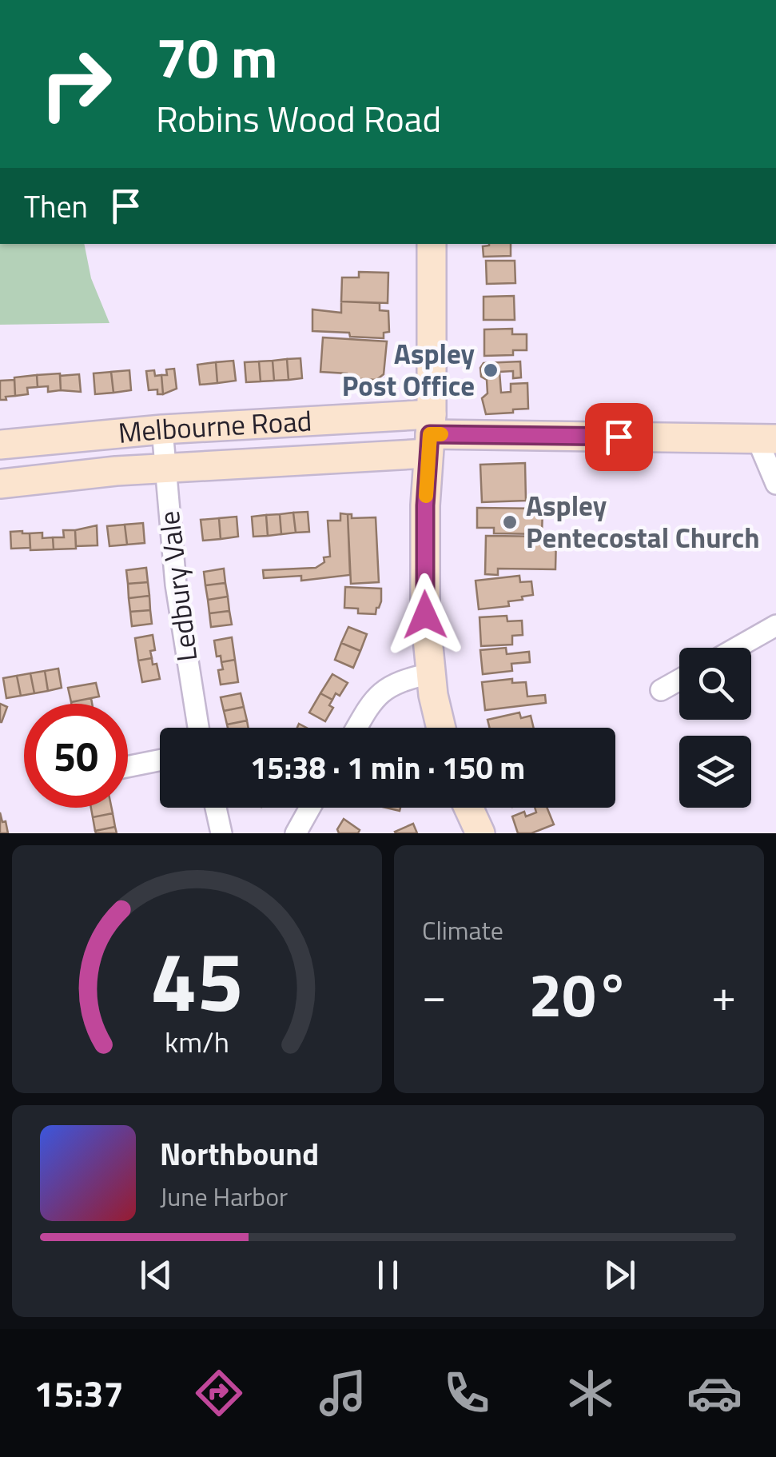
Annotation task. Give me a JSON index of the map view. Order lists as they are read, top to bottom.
{
  "streets": {
    "street": ["Melbourne Road", "Ledbury Vale"]
  },
  "crossings": [
    ["Melbourne Road", "Ledbury Vale"]
  ],
  "places": ["Aspley Post Office", "Aspley Pentecostal Church"],
  "page": {
    "turn": ["70 m", "Robins Wood Road"],
    "then": "Then",
    "limit": "50",
    "trip": "15:38 · 1 min · 150 m",
    "tile": "Climate",
    "heat": ["−", "20°", "+"],
    "song": ["Northbound", "June Harbor"],
    "tabs": "15:37",
    "gauge": ["45", "km/h"]
  }
}
